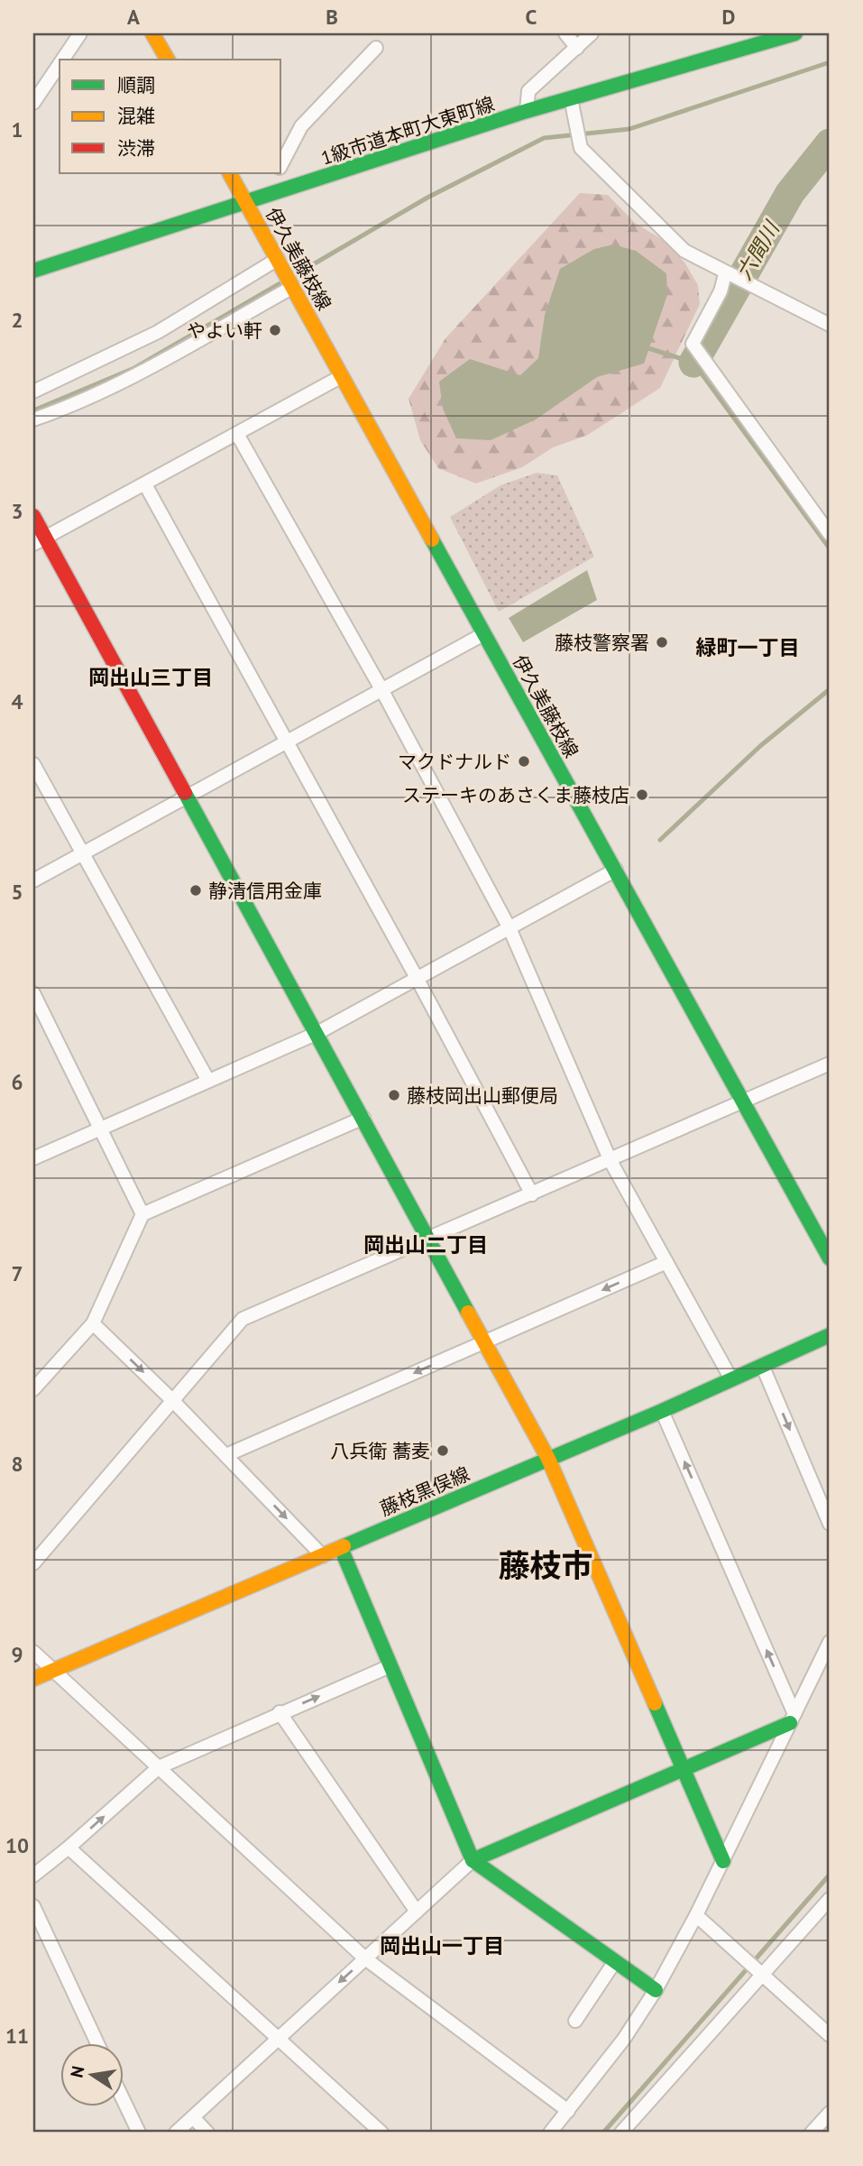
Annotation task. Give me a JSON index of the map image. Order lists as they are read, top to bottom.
{
  "streets": {
    "street": ["1級市道本町大東町線", "伊久美藤枝線", "藤枝黒俣線"]
  },
  "crossings": [
    ["1級市道本町大東町線", "伊久美藤枝線"]
  ],
  "districts": [
    "緑町一丁目",
    "岡出山三丁目",
    "岡出山二丁目",
    "藤枝市",
    "岡出山一丁目"
  ],
  "water": ["六間川"],
  "places": [
    "やよい軒",
    "藤枝警察署",
    "マクドナルド",
    "ステーキのあさくま藤枝店",
    "静清信用金庫",
    "藤枝岡出山郵便局",
    "八兵衛 蕎麦"
  ],
  "legend": ["順調", "混雑", "渋滞"],
  "north": "left",
  "grid": {
    "columns": [
      "A",
      "B",
      "C",
      "D"
    ],
    "rows": [
      "1",
      "2",
      "3",
      "4",
      "5",
      "6",
      "7",
      "8",
      "9",
      "10",
      "11"
    ]
  }
}
